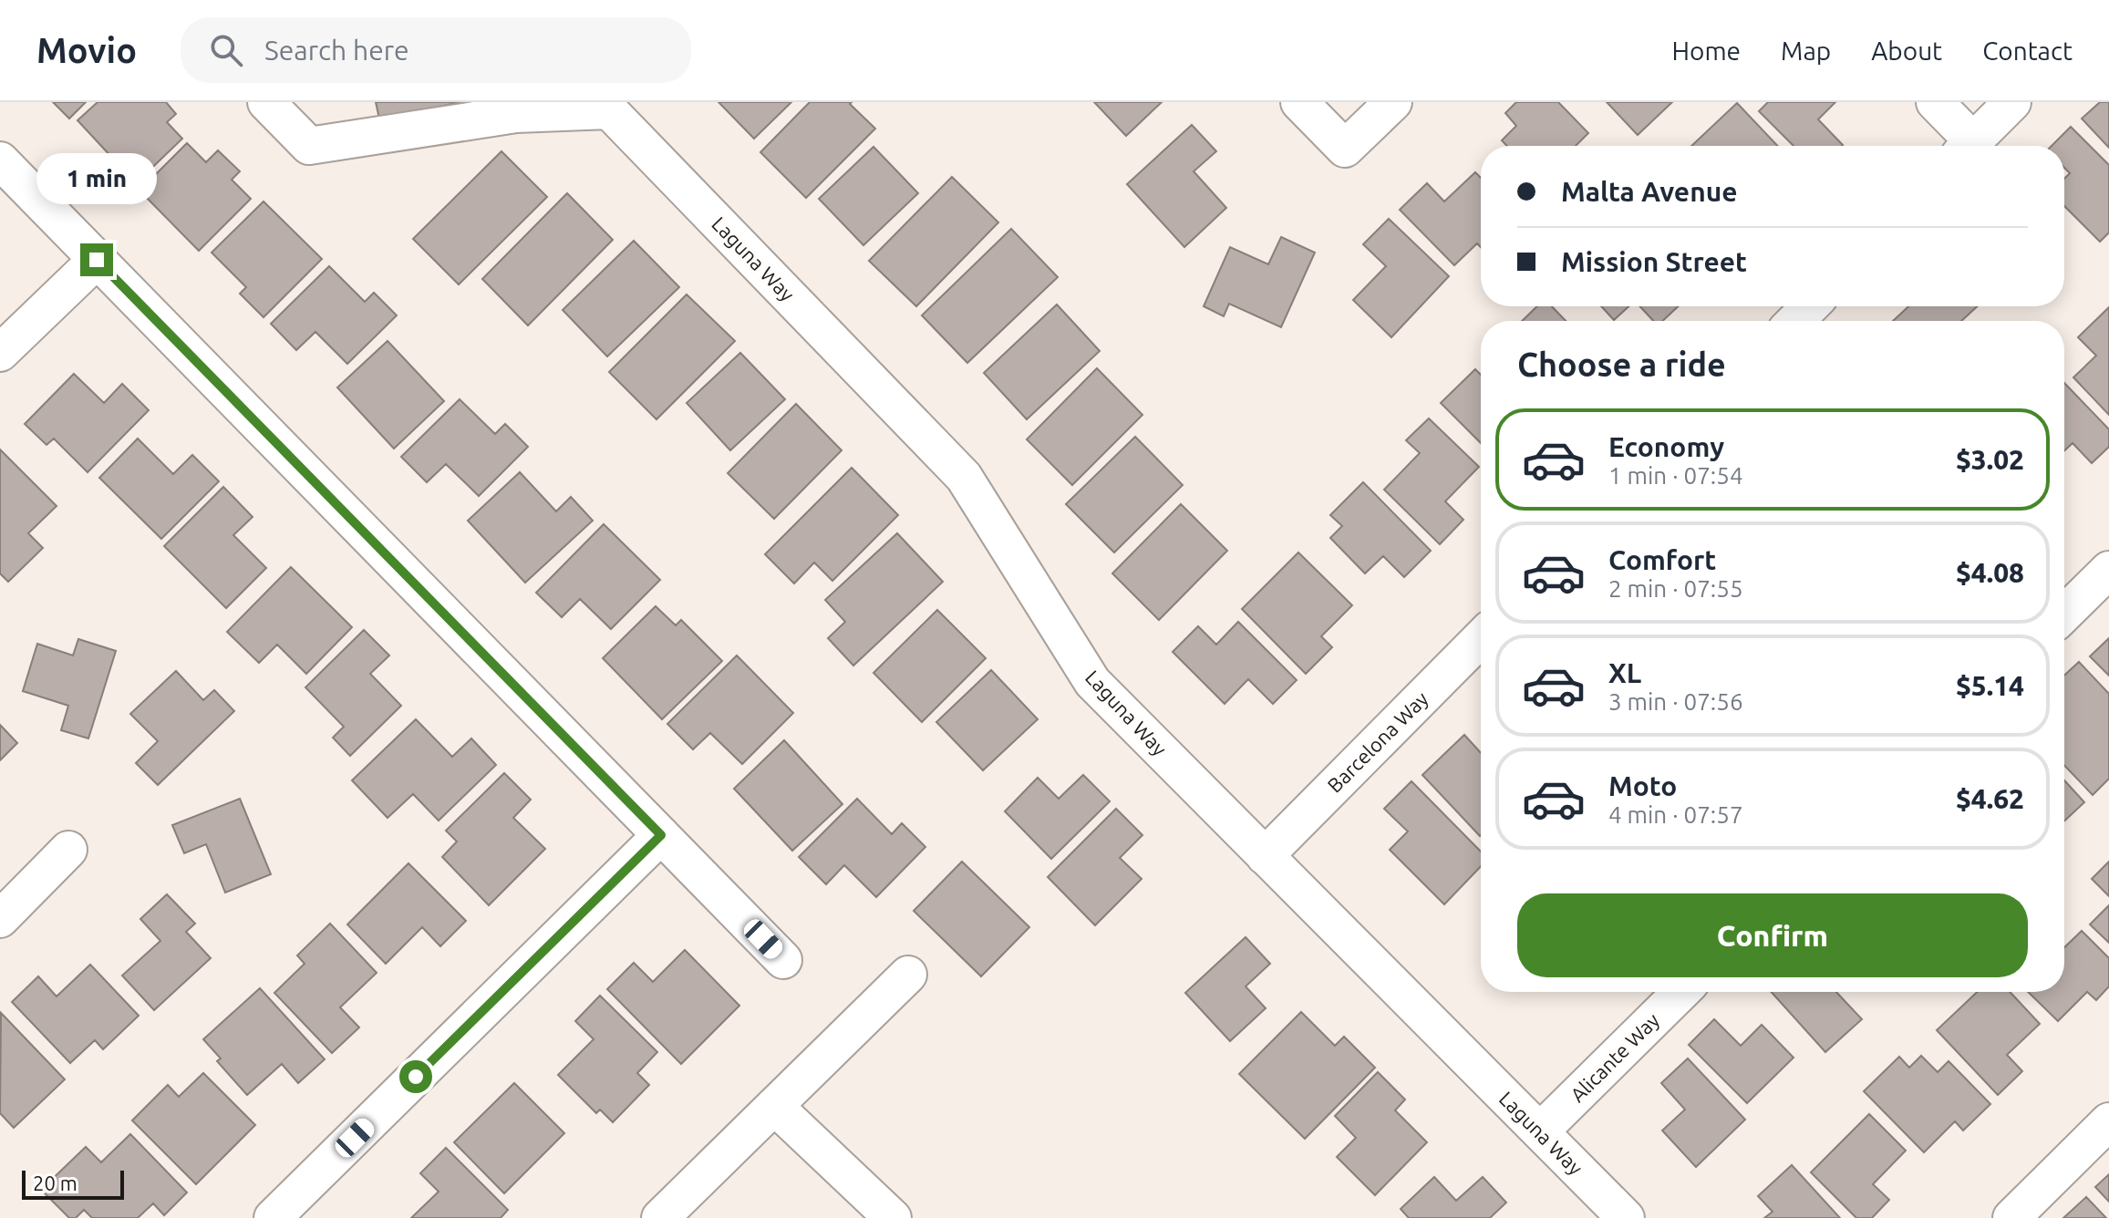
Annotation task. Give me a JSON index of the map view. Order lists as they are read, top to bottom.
{
  "streets": {
    "street": ["Laguna Way", "Barcelona Way", "Alicante Way"]
  },
  "crossings": [
    ["Laguna Way", "Barcelona Way"],
    ["Laguna Way", "Alicante Way"]
  ],
  "scale_bar": "20 m",
  "page": {
    "header": "Movio",
    "search": "Search here",
    "nav": [
      "Home",
      "Map",
      "About",
      "Contact"
    ],
    "banner": ["Malta Avenue", "Mission Street"],
    "bubble": "1 min",
    "heading": "Choose a ride",
    "list": [
      {
        "name": "Economy",
        "note": "1 min · 07:54",
        "value": "$3.02"
      },
      {
        "name": "Comfort",
        "note": "2 min · 07:55",
        "value": "$4.08"
      },
      {
        "name": "XL",
        "note": "3 min · 07:56",
        "value": "$5.14"
      },
      {
        "name": "Moto",
        "note": "4 min · 07:57",
        "value": "$4.62"
      }
    ],
    "buttons": "Confirm",
    "scale": "20 m"
  }
}
